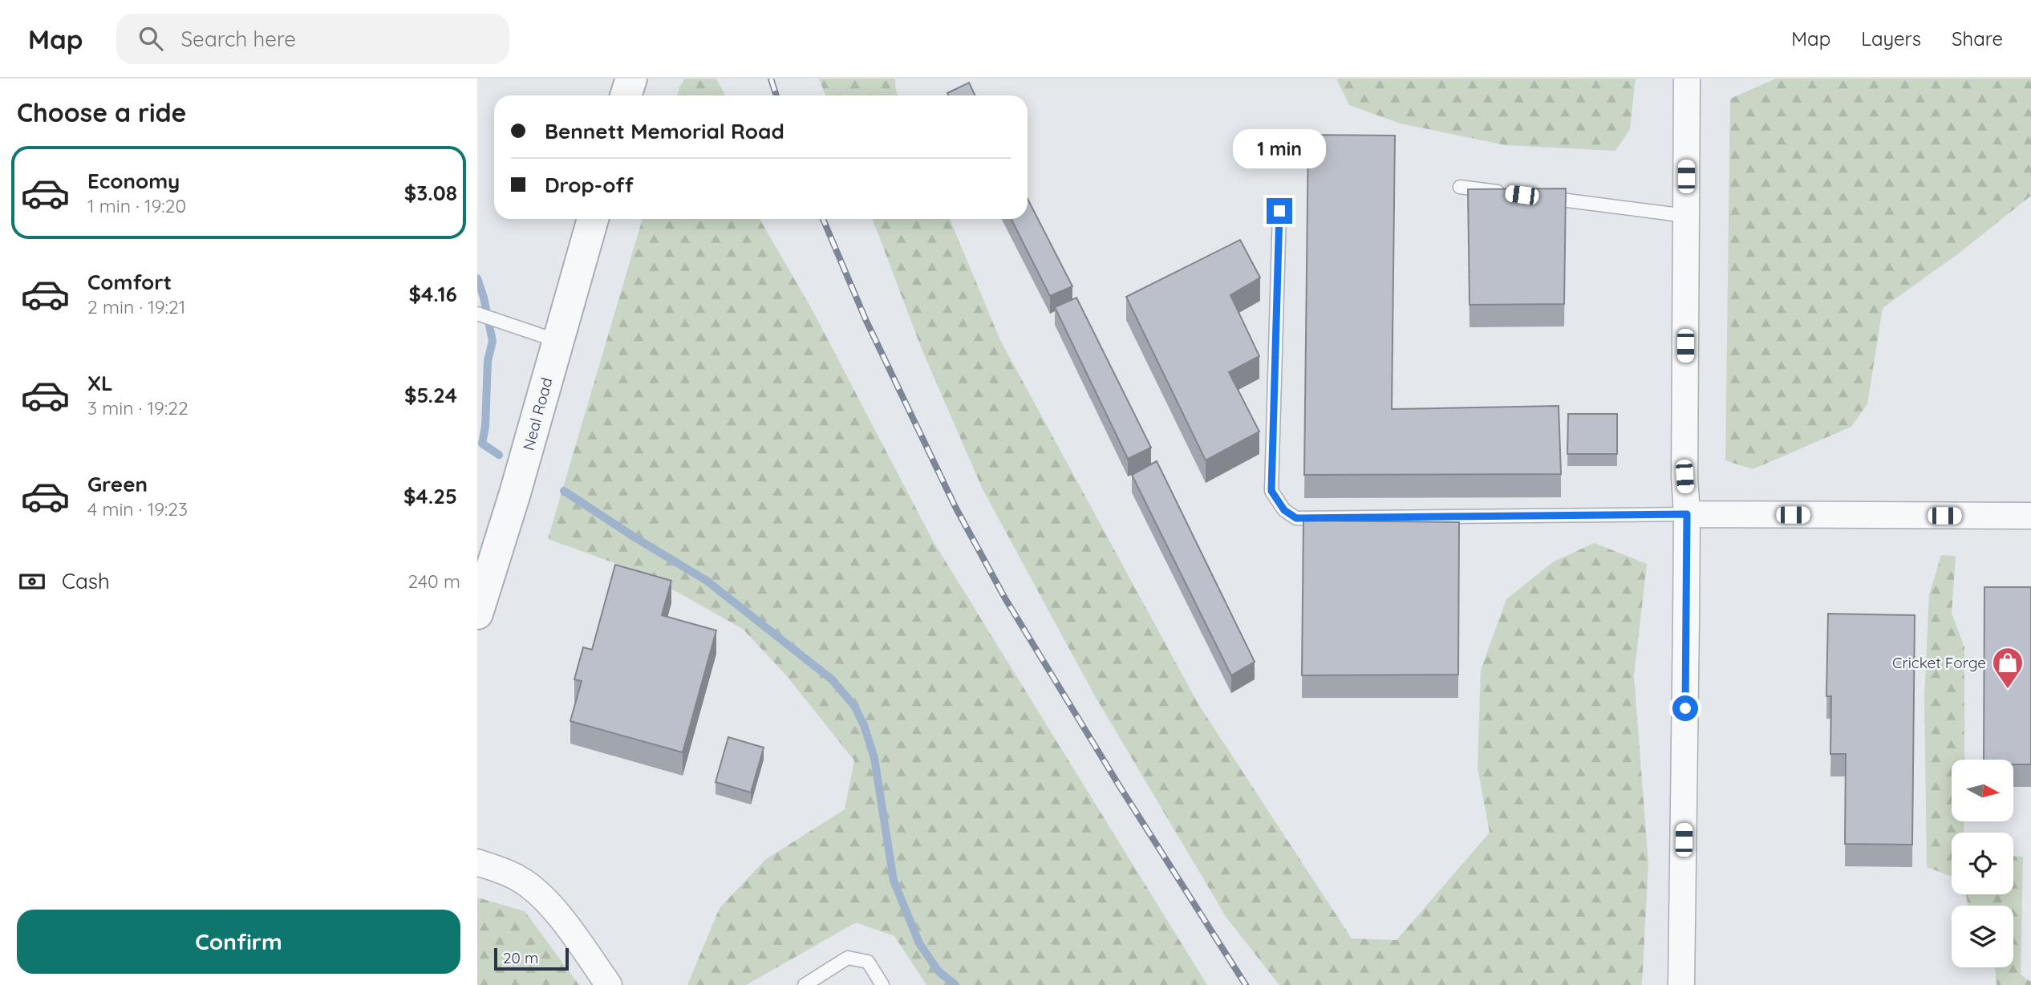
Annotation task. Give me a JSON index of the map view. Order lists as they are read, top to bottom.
{
  "streets": {
    "street": ["Neal Road"]
  },
  "places": {
    "shop": ["Cricket Forge"]
  },
  "scale_bar": "20 m",
  "north": "right",
  "page": {
    "header": "Map",
    "search": "Search here",
    "nav": ["Map", "Layers", "Share"],
    "heading": "Choose a ride",
    "banner": ["Bennett Memorial Road", "Drop-off"],
    "bubble": "1 min",
    "list": [
      {
        "name": "Economy",
        "note": "1 min · 19:20",
        "value": "$3.08"
      },
      {
        "name": "Comfort",
        "note": "2 min · 19:21",
        "value": "$4.16"
      },
      {
        "name": "XL",
        "note": "3 min · 19:22",
        "value": "$5.24"
      },
      {
        "name": "Green",
        "note": "4 min · 19:23",
        "value": "$4.25"
      }
    ],
    "pay": ["Cash", "240 m"],
    "buttons": "Confirm",
    "scale": "20 m"
  }
}
